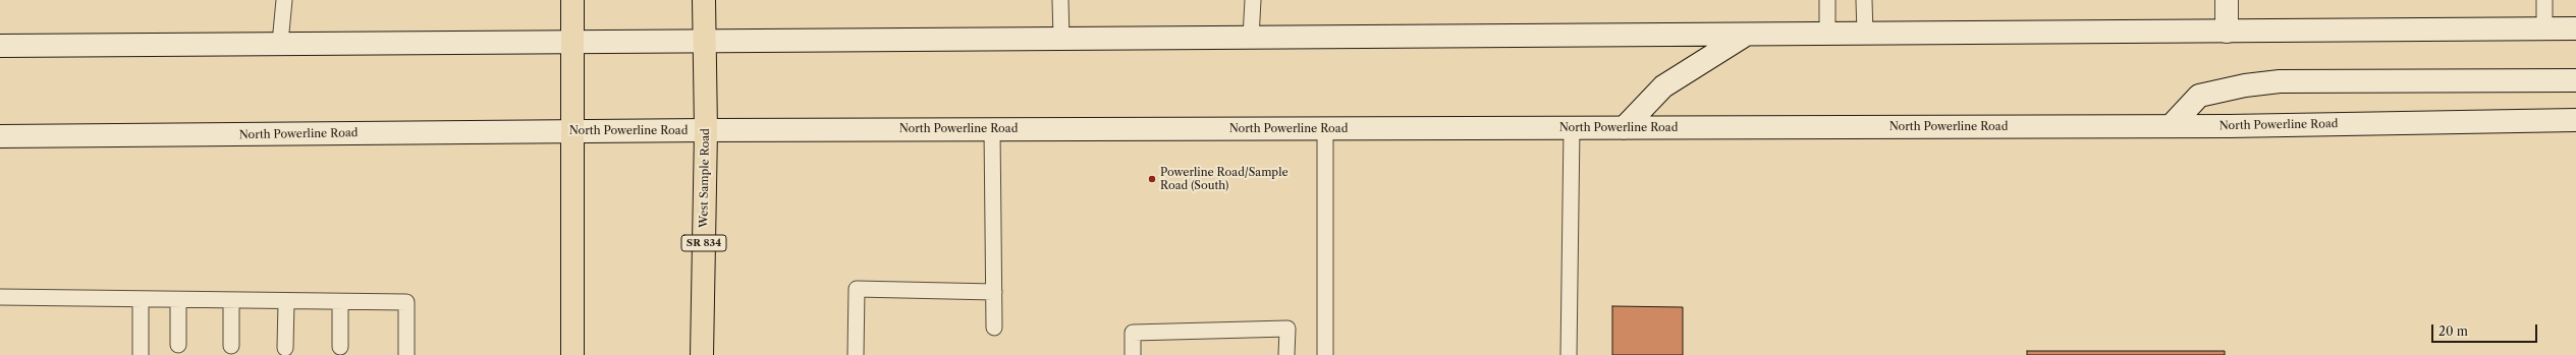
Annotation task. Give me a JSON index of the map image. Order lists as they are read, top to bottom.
{
  "streets": {
    "main road": ["North Powerline Road", "West Sample Road", "SR 834"]
  },
  "crossings": [
    ["North Powerline Road", "West Sample Road"]
  ],
  "places": ["Powerline Road/Sample Road (South)"],
  "scale_bar": "20 m"
}
